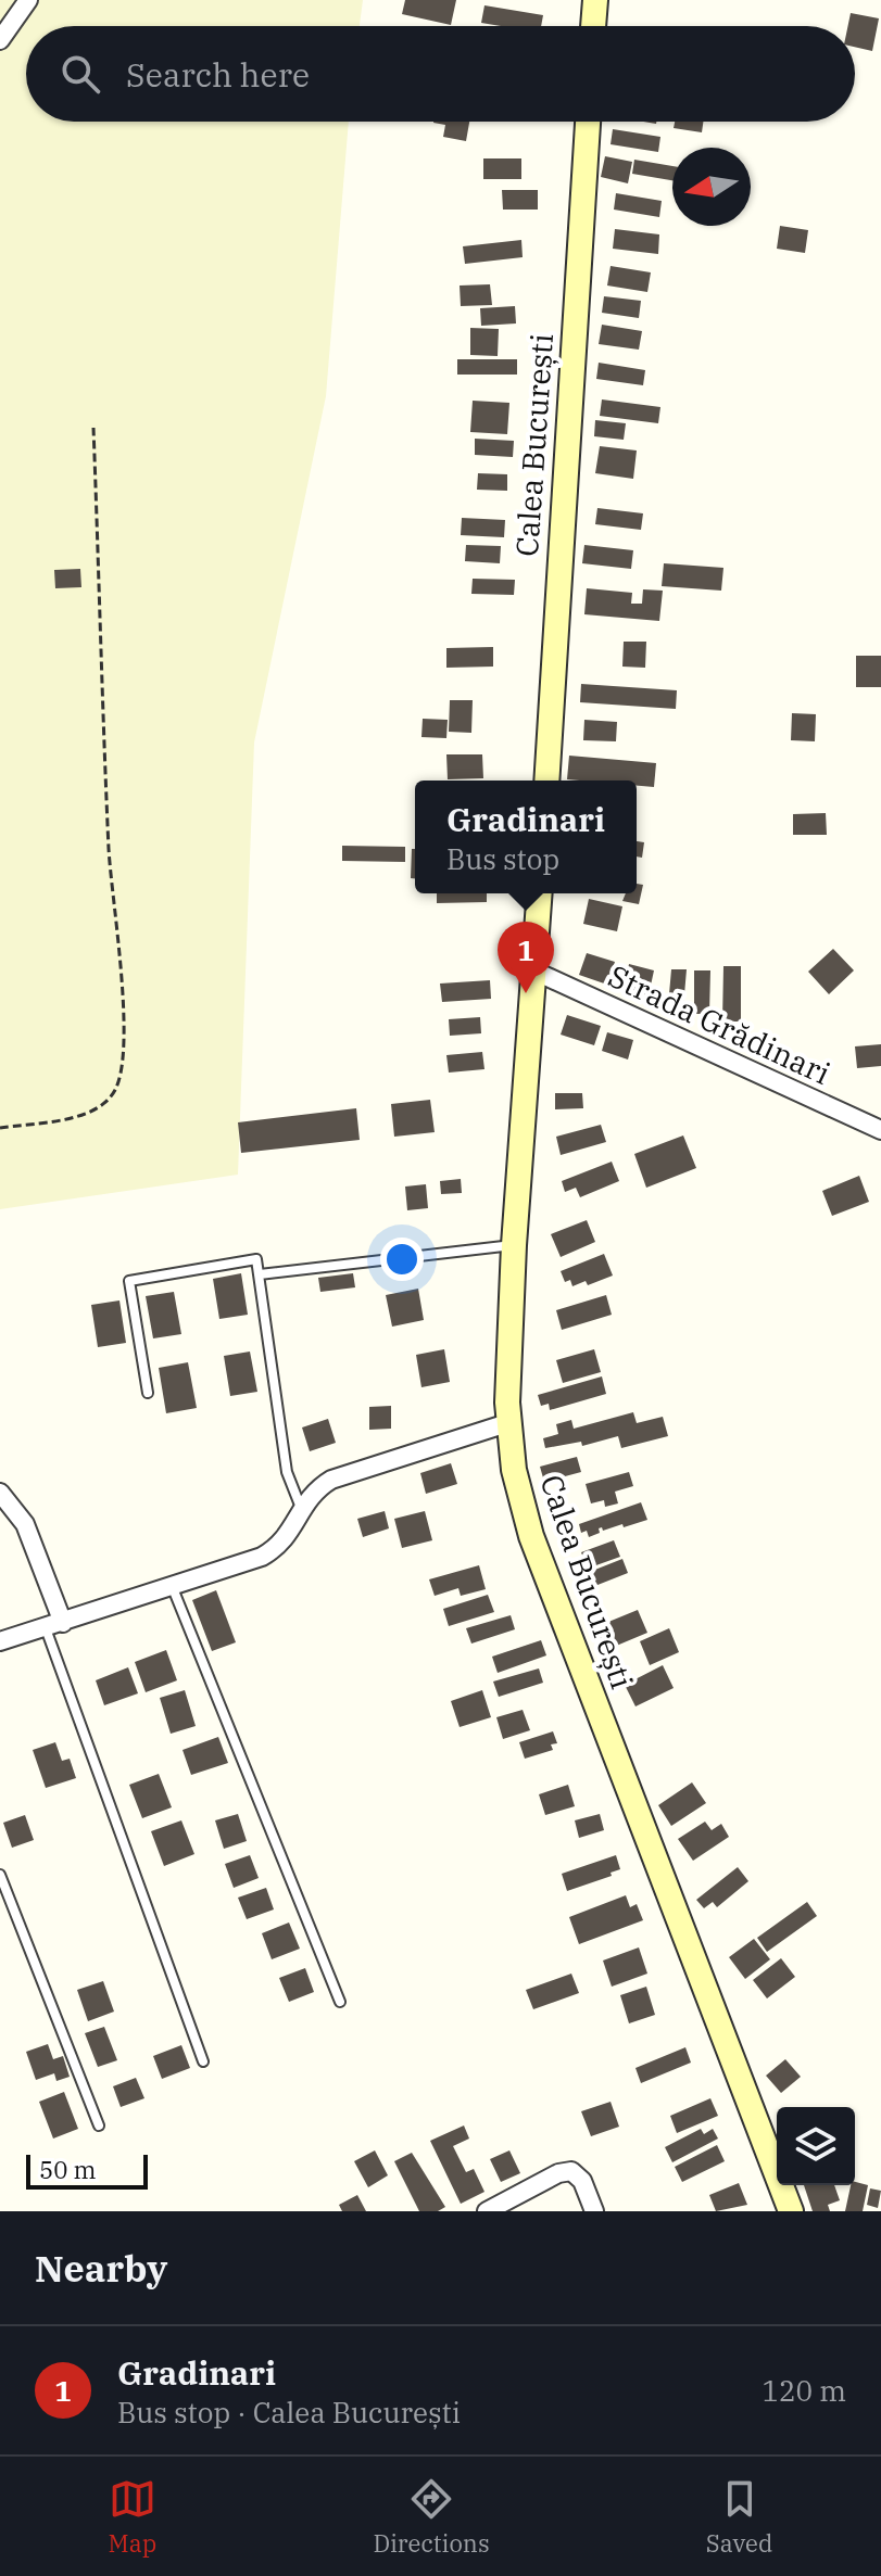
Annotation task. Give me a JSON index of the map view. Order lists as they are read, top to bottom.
{
  "streets": {
    "main road": ["Calea București"],
    "street": ["Strada Grădinari"]
  },
  "crossings": [
    ["Calea București", "Strada Grădinari"]
  ],
  "scale_bar": "50 m",
  "north": "left",
  "page": {
    "search": "Search here",
    "popup": ["Gradinari", "Bus stop"],
    "pins": "1",
    "scale": "50 m",
    "heading": "Nearby",
    "list": [
      {
        "mark": "1",
        "name": "Gradinari",
        "note": "Bus stop · Calea București",
        "value": "120 m"
      }
    ],
    "nav": ["Map", "Directions", "Saved"]
  }
}
